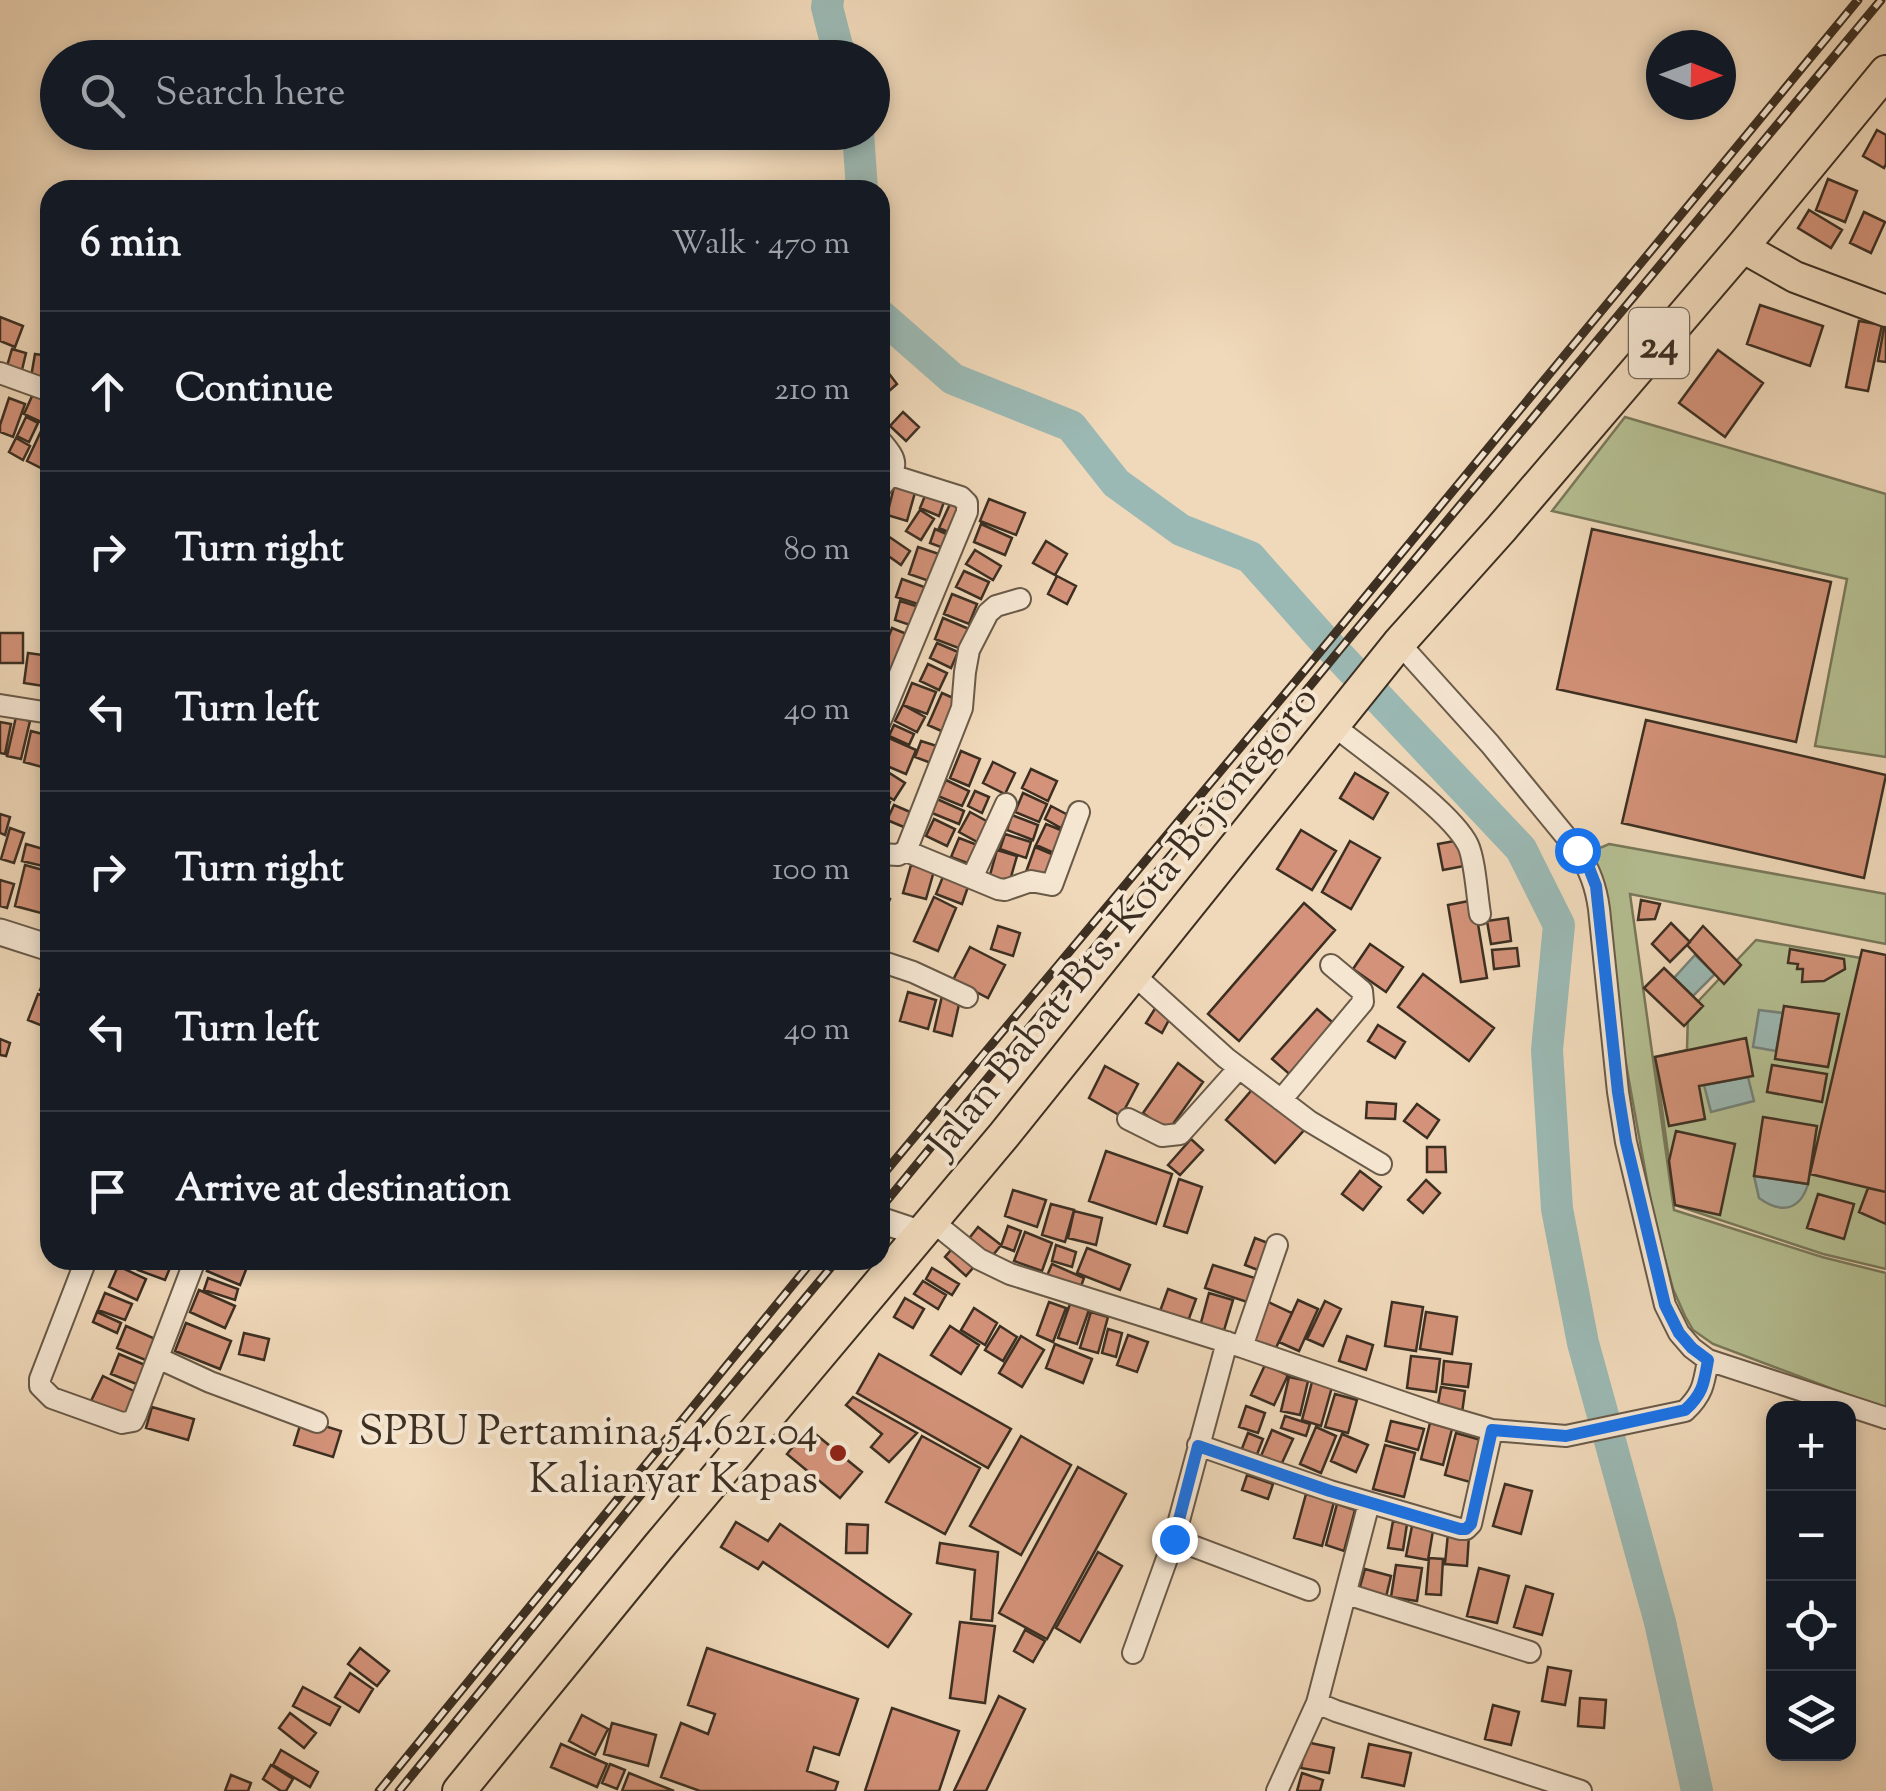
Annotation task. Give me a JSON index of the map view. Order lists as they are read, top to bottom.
{
  "streets": {
    "highway": ["24", "Jalan Babat-Bts. Kota Bojonegoro"]
  },
  "crossings": [
    ["24", "Jalan Babat-Bts. Kota Bojonegoro"]
  ],
  "places": ["SPBU Pertamina 54.621.04 Kalianyar Kapas"],
  "north": "right",
  "page": {
    "search": "Search here",
    "heading": ["6 min", "Walk · 470 m"],
    "list": [
      ["Continue", "210 m"],
      ["Turn right", "80 m"],
      ["Turn left", "40 m"],
      ["Turn right", "100 m"],
      ["Turn left", "40 m"],
      "Arrive at destination"
    ],
    "map_buttons": ["+", "−"]
  }
}
